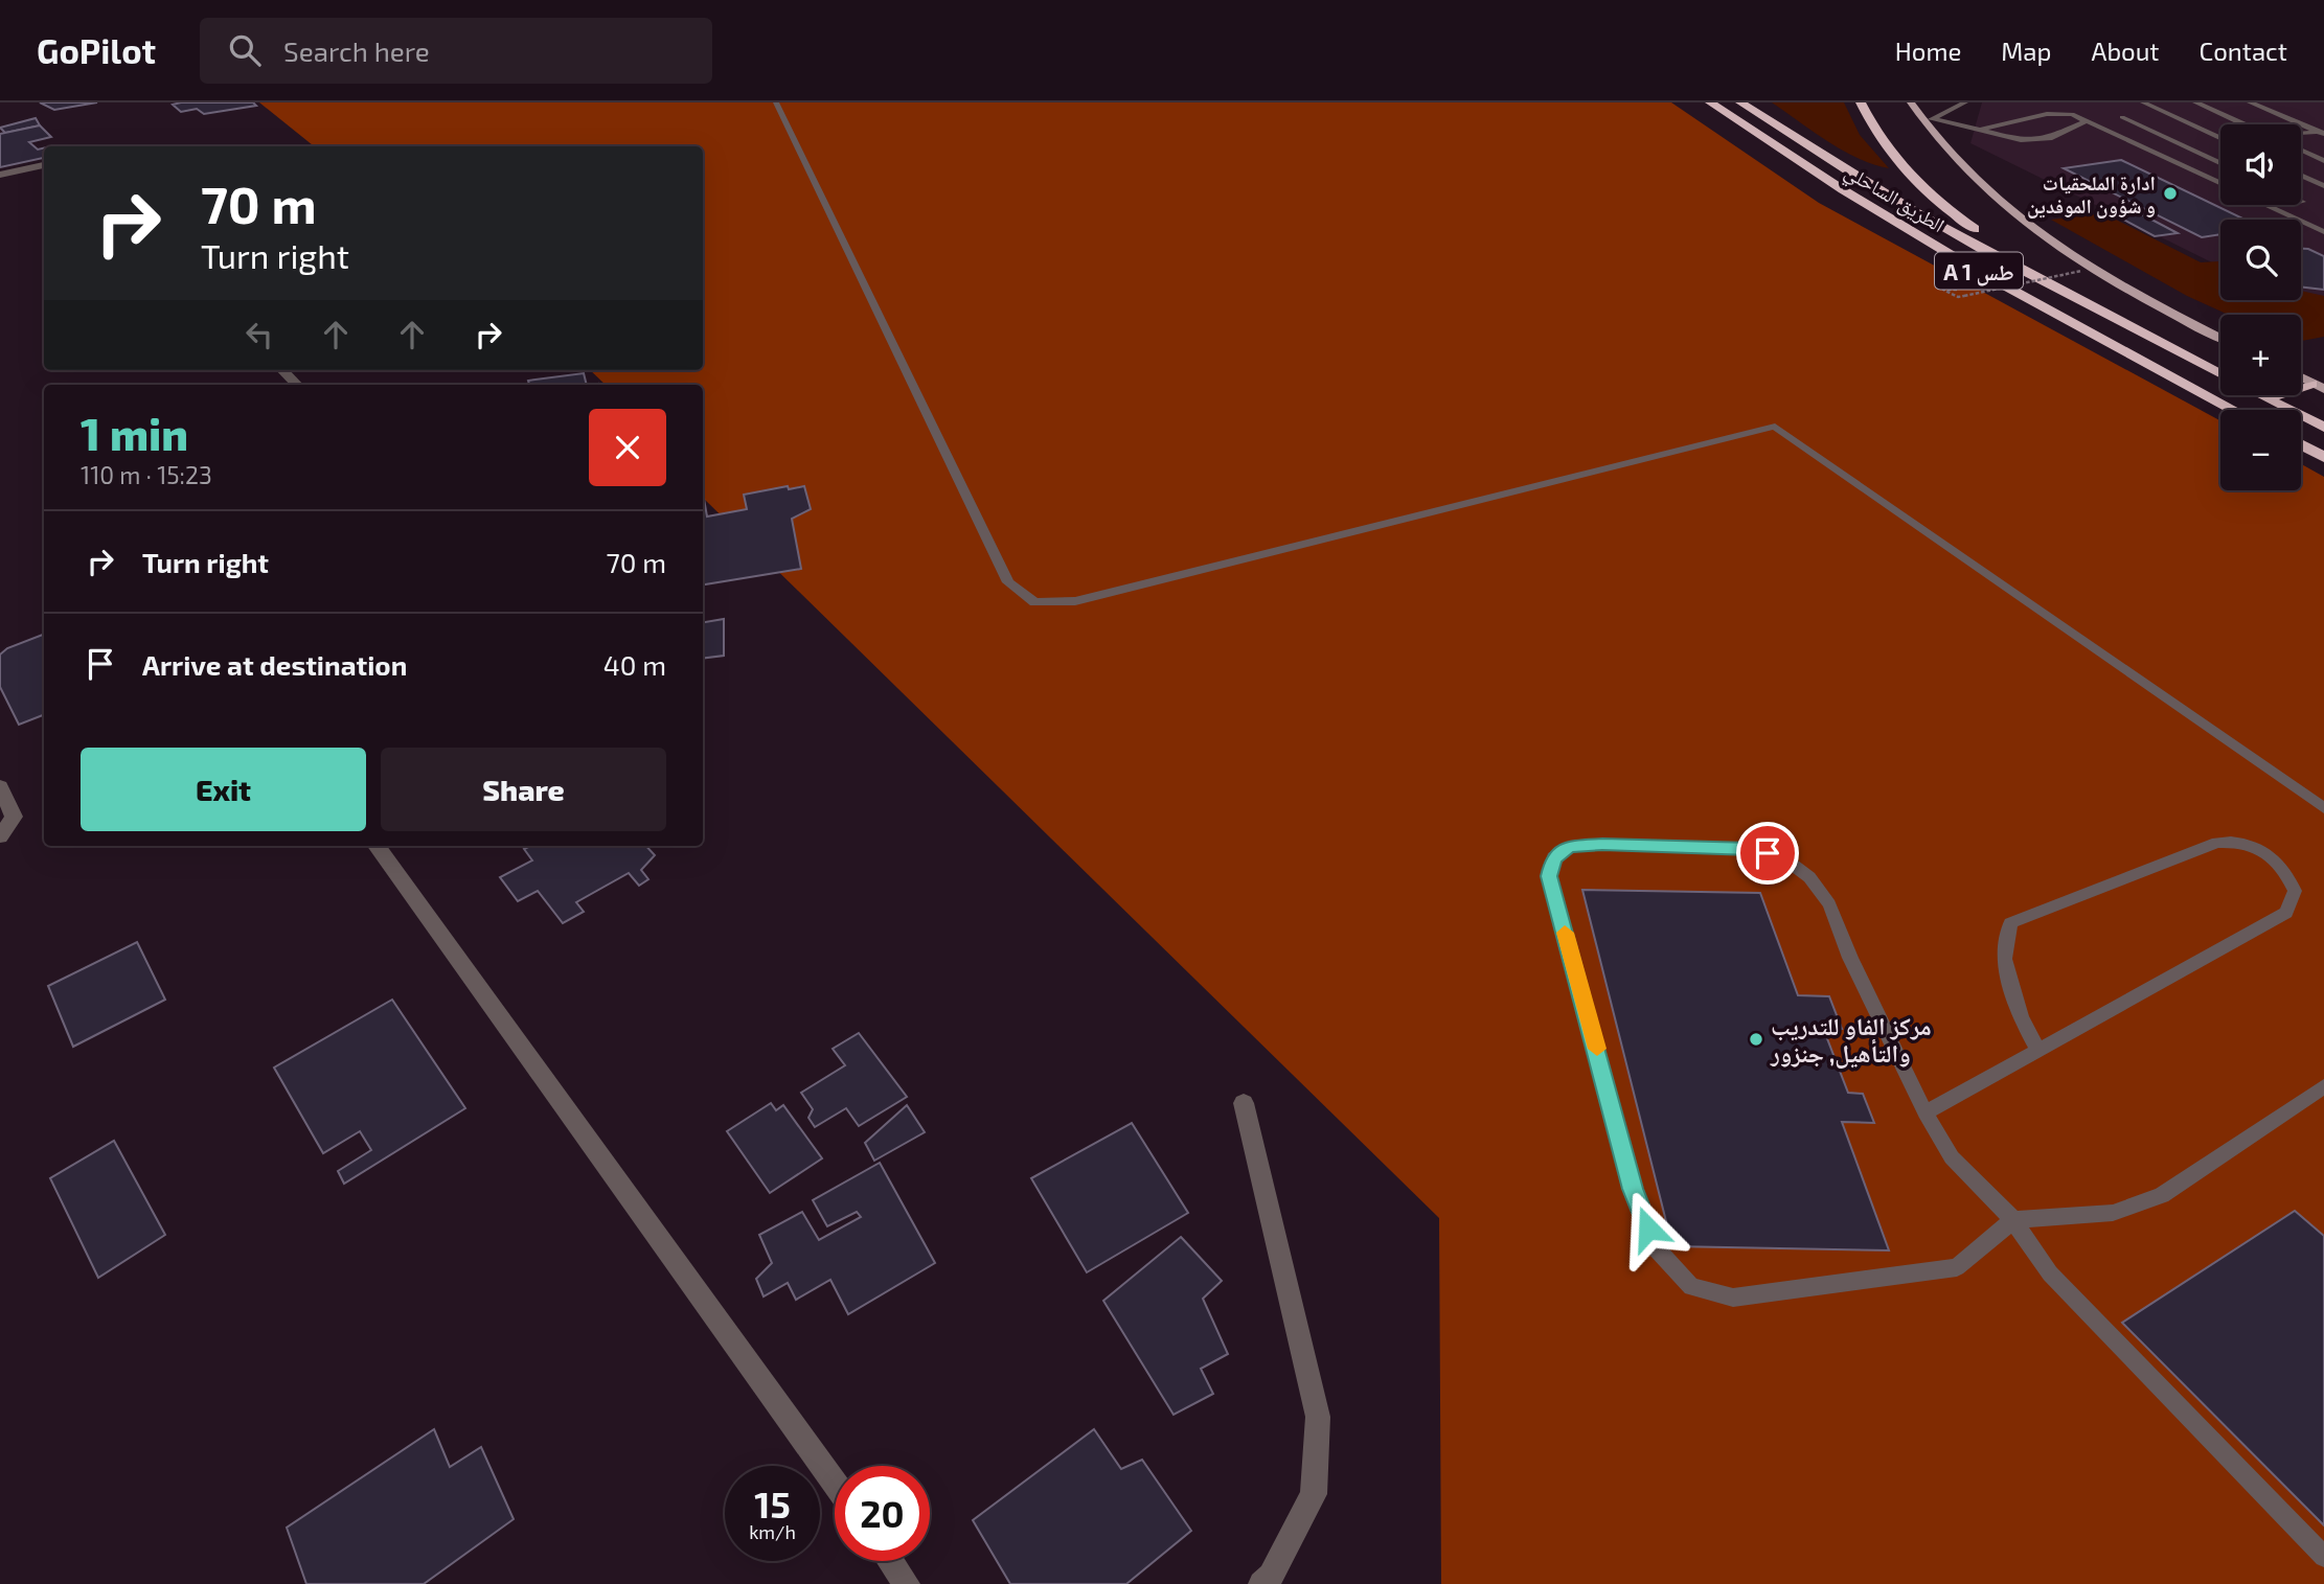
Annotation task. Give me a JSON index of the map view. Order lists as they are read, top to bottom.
{
  "streets": {
    "highway": ["الطريق الساحلي", "A 1 طس"]
  },
  "places": ["ادارة الملحقيات و شؤون الموفدين", "مركز الفاو للتدريب والتأهيل, جنزور"],
  "page": {
    "header": "GoPilot",
    "search": "Search here",
    "nav": [
      "Home",
      "Map",
      "About",
      "Contact"
    ],
    "map_buttons": ["+", "−"],
    "turn": ["70 m", "Turn right"],
    "heading": ["1 min", "110 m · 15:23"],
    "list": [
      {
        "name": "Turn right",
        "value": "70 m"
      },
      {
        "name": "Arrive at destination",
        "value": "40 m"
      }
    ],
    "buttons": ["Exit", "Share"],
    "speed": "15 km/h",
    "limit": "20"
  }
}
